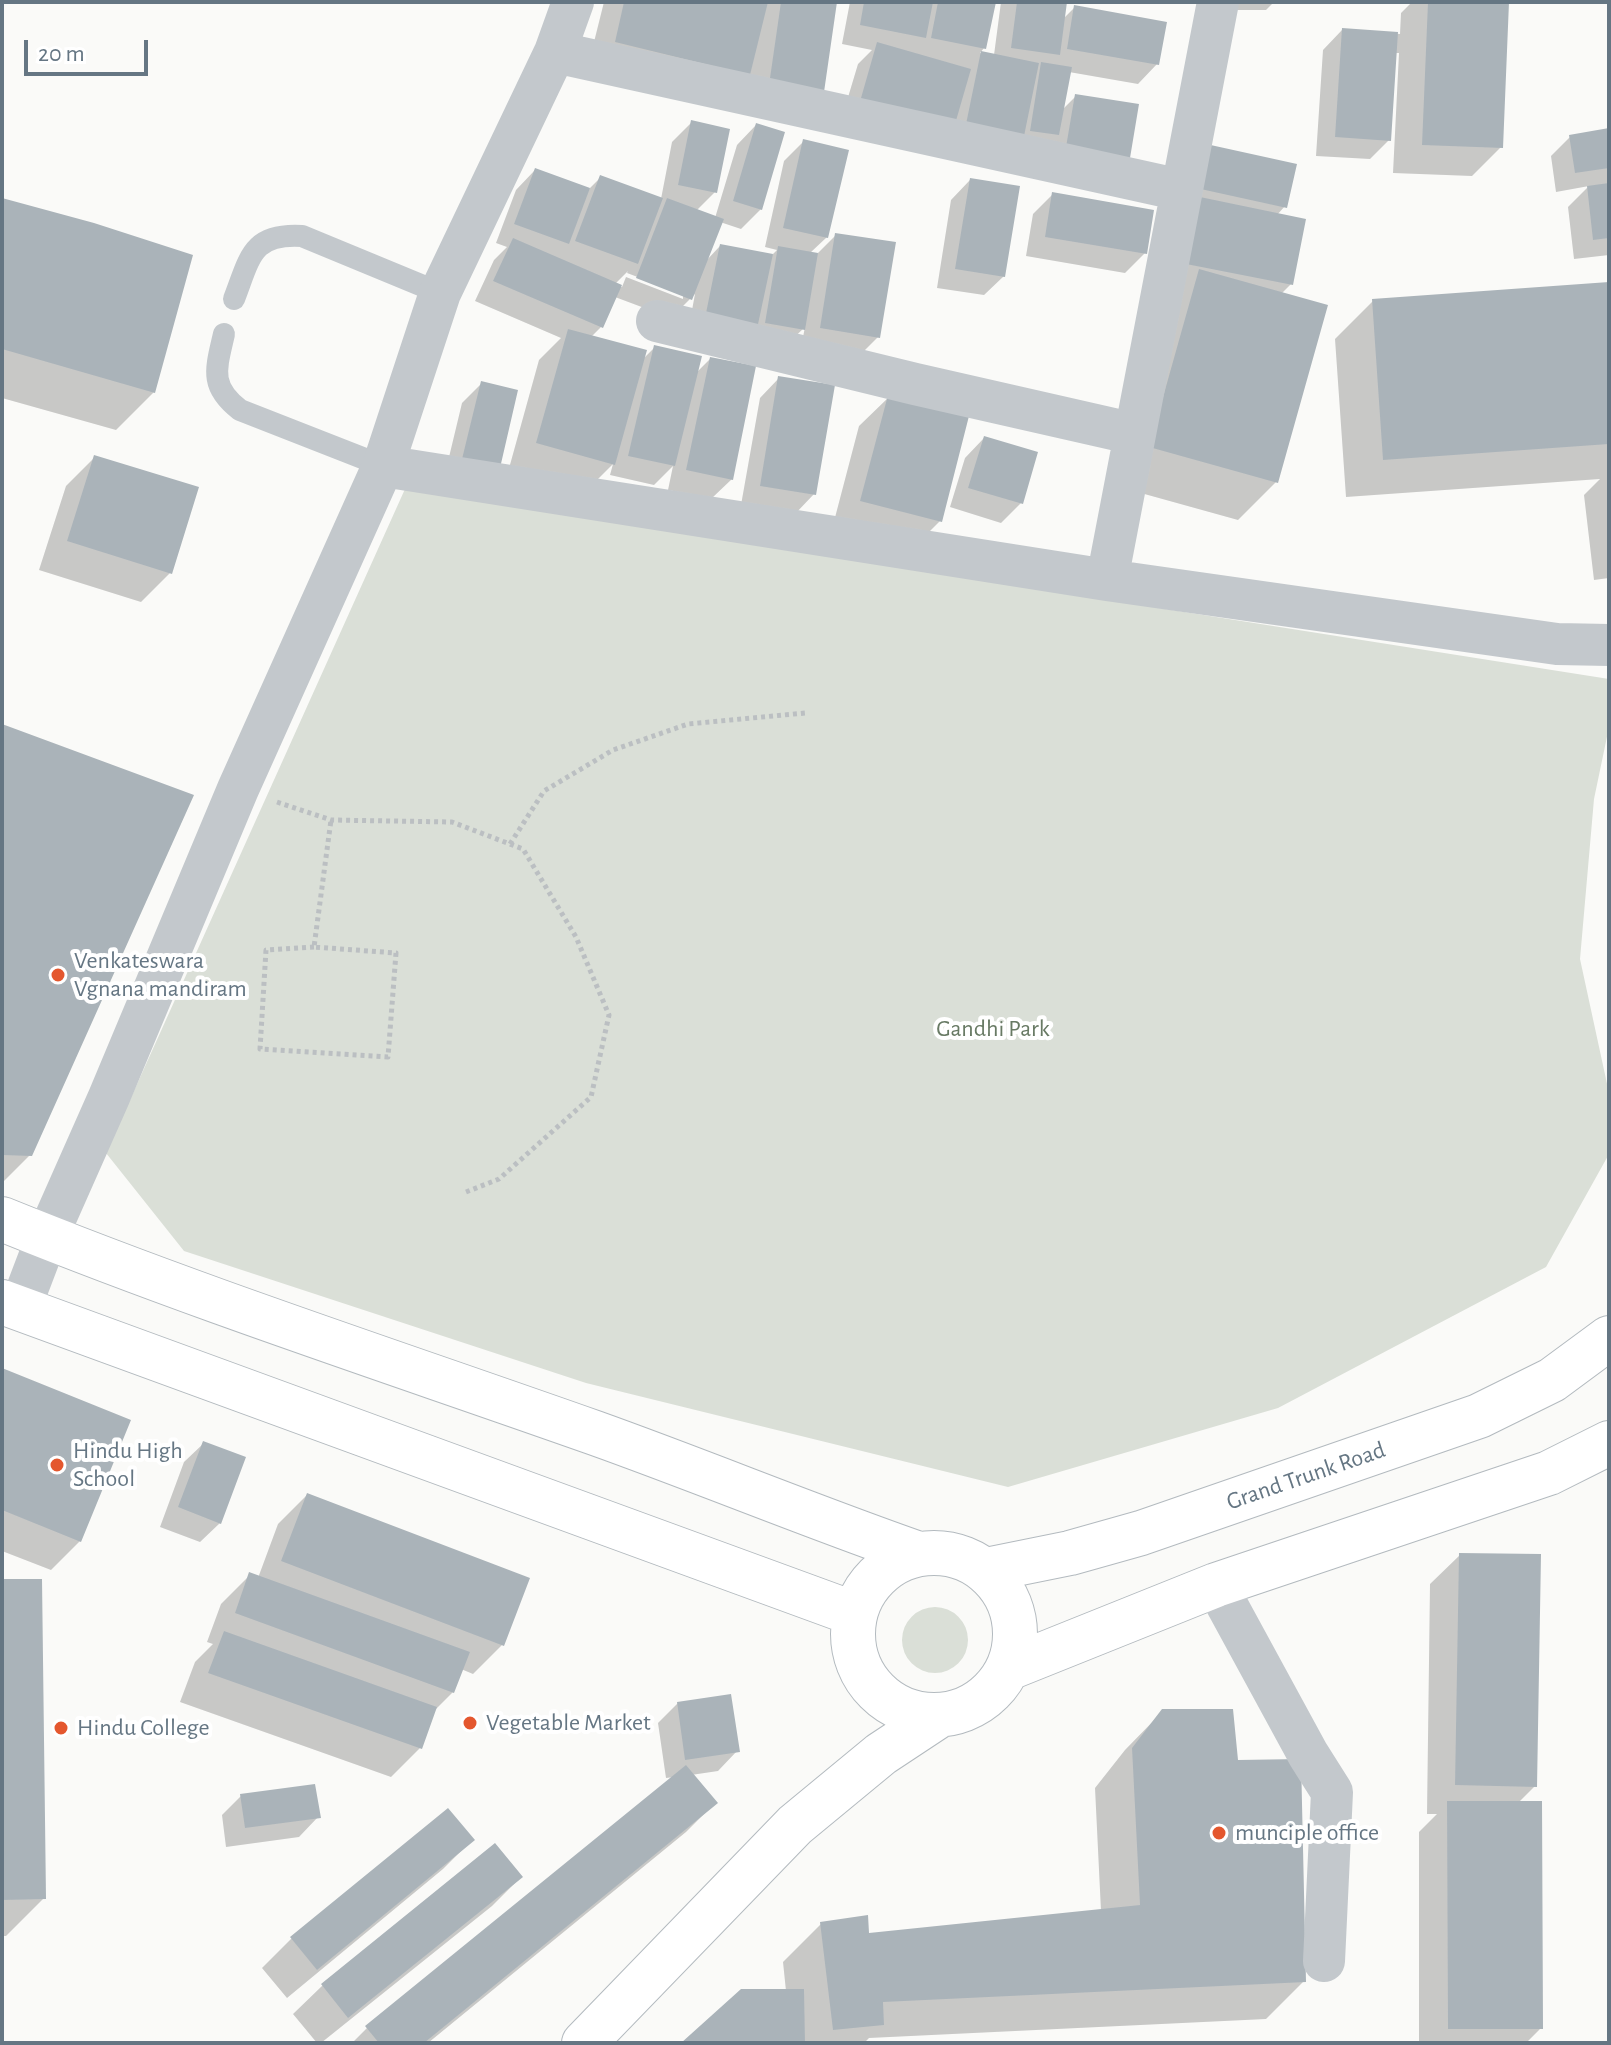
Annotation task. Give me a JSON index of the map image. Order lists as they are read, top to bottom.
{
  "streets": {
    "main road": ["Grand Trunk Road"]
  },
  "parks": ["Gandhi Park"],
  "places": [
    "Venkateswara Vgnana mandiram",
    "Hindu High School",
    "Vegetable Market",
    "Hindu College",
    "munciple office"
  ],
  "scale_bar": "20 m"
}
